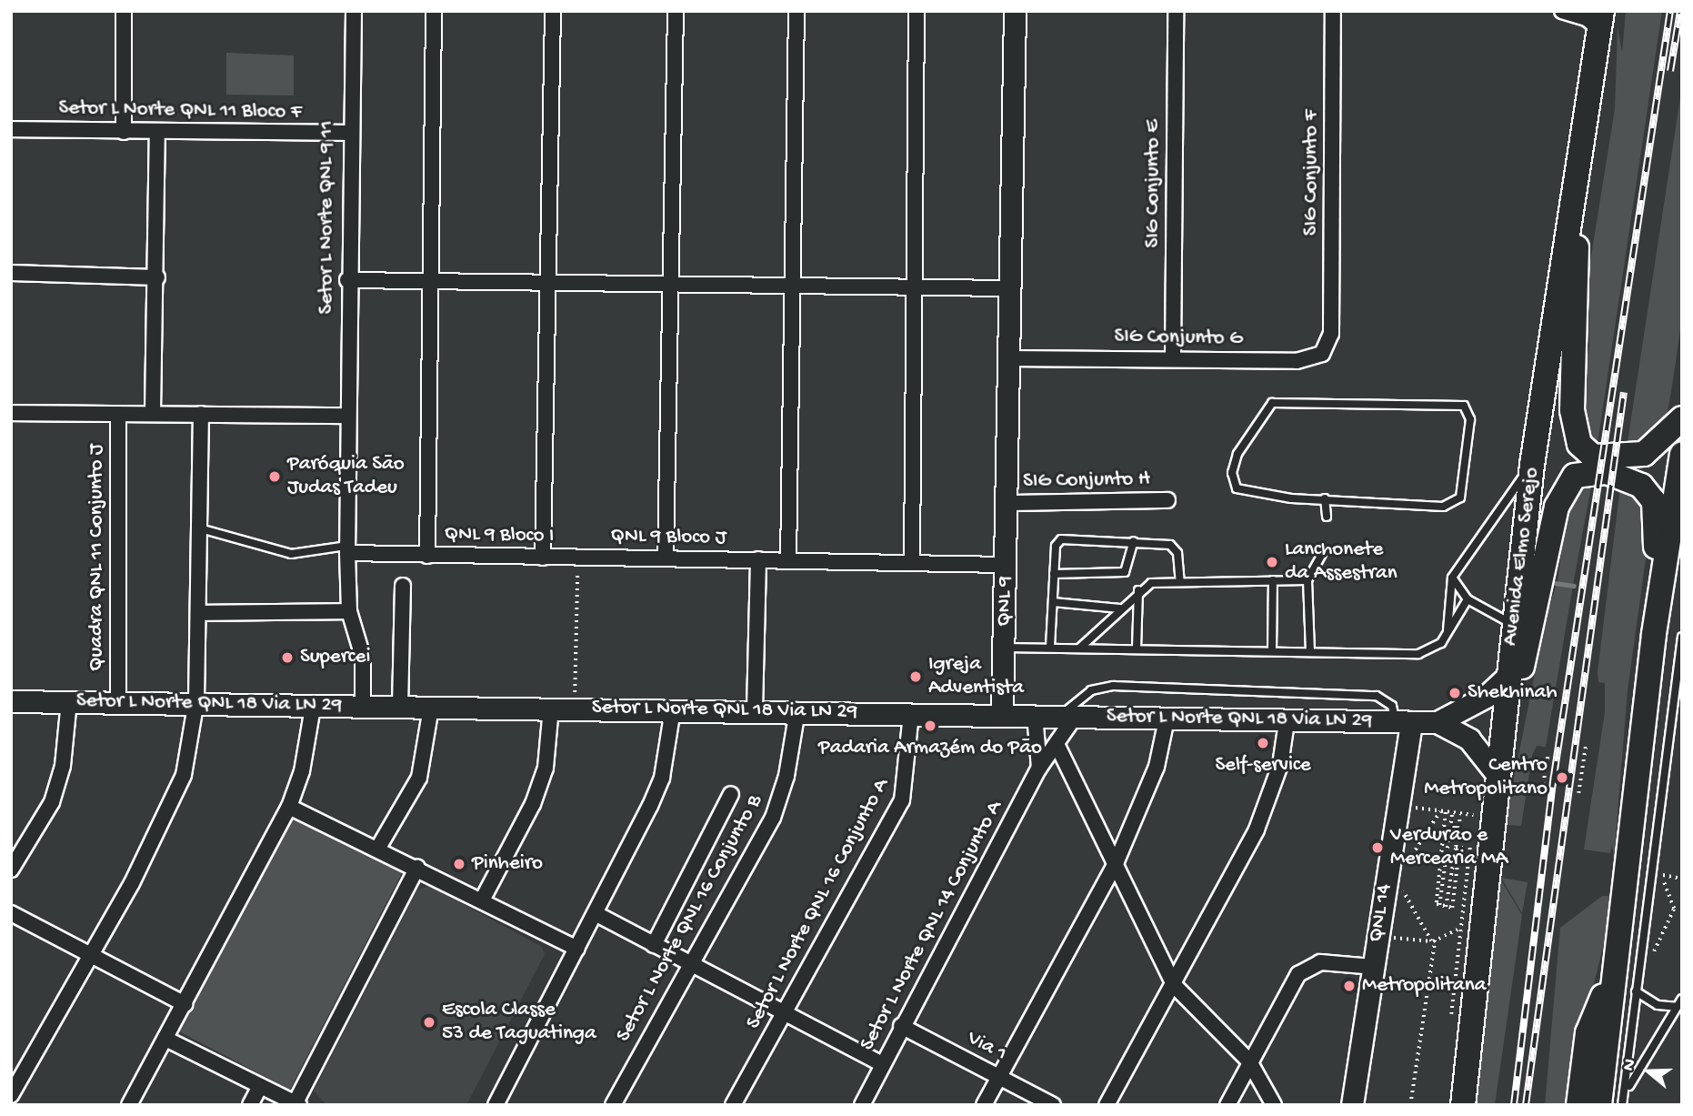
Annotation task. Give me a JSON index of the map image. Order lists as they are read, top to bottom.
{
  "streets": {
    "main road": ["Avenida Elmo Serejo"],
    "street": [
      "Setor L Norte QNL 11 Bloco F",
      "SIG Conjunto F",
      "SIG Conjunto E",
      "Setor L Norte QNL 9 11",
      "SIG Conjunto G",
      "SIG Conjunto H",
      "QNL 9 Bloco I",
      "QNL 9 Bloco J",
      "Quadra QNL 11 Conjunto J",
      "QNL 9",
      "Setor L Norte QNL 18 Via LN 29",
      "Setor L Norte QNL 16 Conjunto A",
      "QNL 14",
      "Setor L Norte QNL 16 Conjunto B",
      "Setor L Norte QNL 14 Conjunto A",
      "Via 1"
    ]
  },
  "crossings": [
    ["Setor L Norte QNL 11 Bloco F", "Setor L Norte QNL 9 11"],
    ["SIG Conjunto F", "SIG Conjunto G"],
    ["SIG Conjunto E", "SIG Conjunto G"],
    ["Setor L Norte QNL 9 11", "QNL 9 Bloco I"],
    ["Setor L Norte QNL 9 11", "Setor L Norte QNL 18 Via LN 29"],
    ["SIG Conjunto G", "QNL 9"],
    ["SIG Conjunto H", "QNL 9"],
    ["QNL 9 Bloco I", "QNL 9 Bloco J"],
    ["QNL 9 Bloco I", "Setor L Norte QNL 18 Via LN 29"],
    ["QNL 9 Bloco J", "QNL 9"],
    ["Quadra QNL 11 Conjunto J", "Setor L Norte QNL 18 Via LN 29"],
    ["QNL 9", "Setor L Norte QNL 18 Via LN 29"],
    ["Setor L Norte QNL 18 Via LN 29", "Setor L Norte QNL 16 Conjunto A"],
    ["Setor L Norte QNL 18 Via LN 29", "QNL 14"],
    ["Setor L Norte QNL 18 Via LN 29", "Setor L Norte QNL 16 Conjunto B"],
    ["Setor L Norte QNL 18 Via LN 29", "Setor L Norte QNL 14 Conjunto A"],
    ["Setor L Norte QNL 14 Conjunto A", "Via 1"]
  ],
  "places": [
    "Paróquia São Judas Tadeu",
    "Lanchonete da Assestran",
    "Supercei",
    "Igreja Adventista",
    "Shekhinah",
    "Padaria Armazém do Pão",
    "Self-service",
    "Centro Metropolitano",
    "Verdurão e Mercearia MA",
    "Pinheiro",
    "Metropolitana",
    "Escola Classe 53 de Taguatinga"
  ],
  "north": "left"
}
